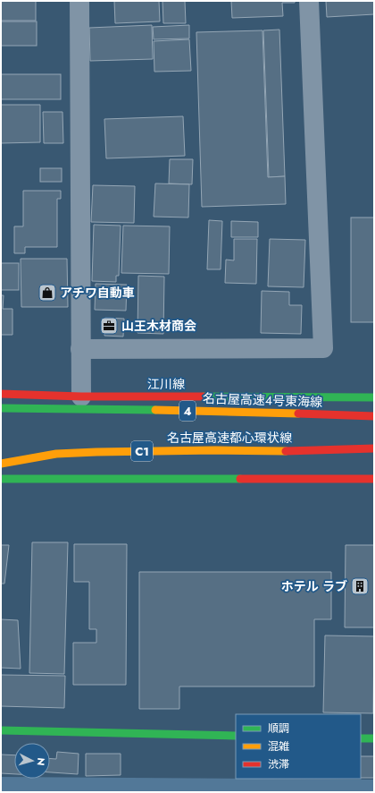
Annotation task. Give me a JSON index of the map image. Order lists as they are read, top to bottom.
{
  "streets": {
    "main road": [
      "江川線",
      "名古屋高速4号東海線",
      "4",
      "名古屋高速都心環状線",
      "C1"
    ]
  },
  "places": {
    "shop": ["アチワ自動車"],
    "office": ["山王木材商会"],
    "building": ["ホテル ラブ"]
  },
  "legend": ["順調", "混雑", "渋滞"],
  "north": "right"
}
